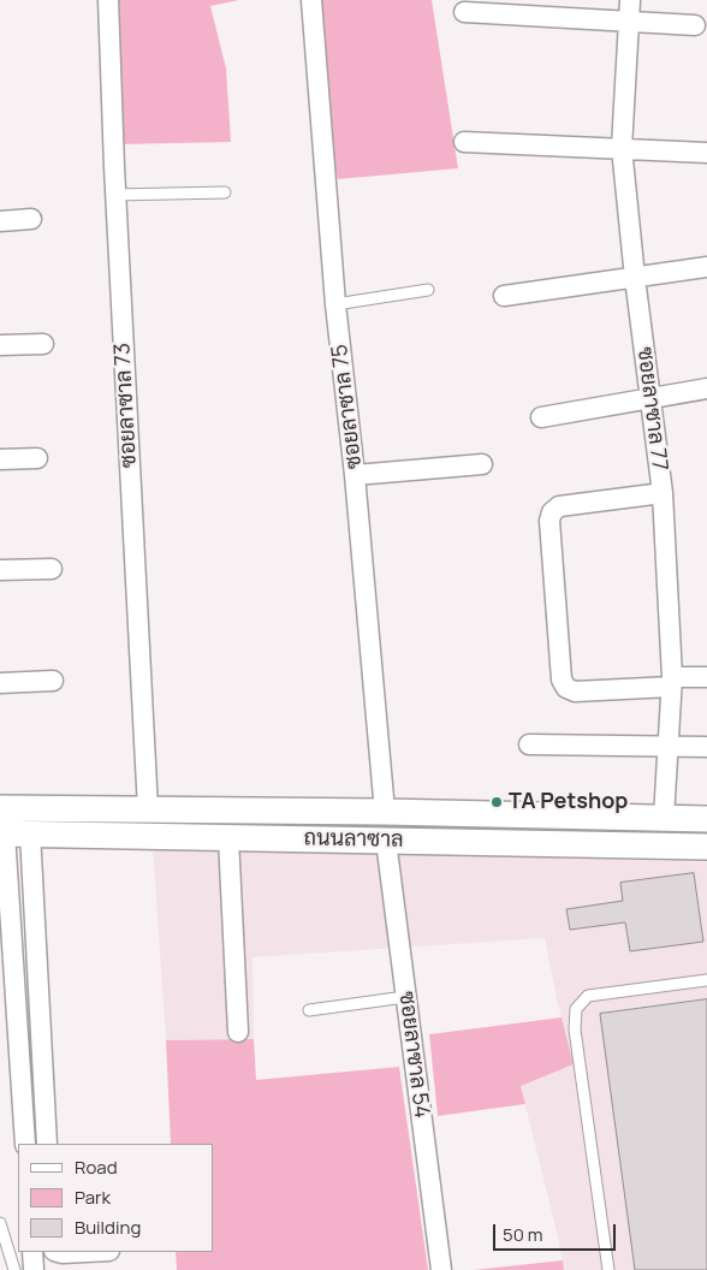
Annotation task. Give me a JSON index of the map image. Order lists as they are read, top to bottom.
{
  "streets": {
    "street": [
      "ซอยลาซาล 73",
      "ซอยลาซาล 75",
      "ซอยลาซาล 77",
      "ถนนลาซาล",
      "ซอยลาซาล 54"
    ]
  },
  "crossings": [
    ["ซอยลาซาล 73", "ถนนลาซาล"],
    ["ซอยลาซาล 75", "ถนนลาซาล"],
    ["ซอยลาซาล 77", "ถนนลาซาล"],
    ["ถนนลาซาล", "ซอยลาซาล 54"]
  ],
  "places": ["TA Petshop"],
  "legend": ["Road", "Park", "Building"],
  "scale_bar": "50 m"
}
